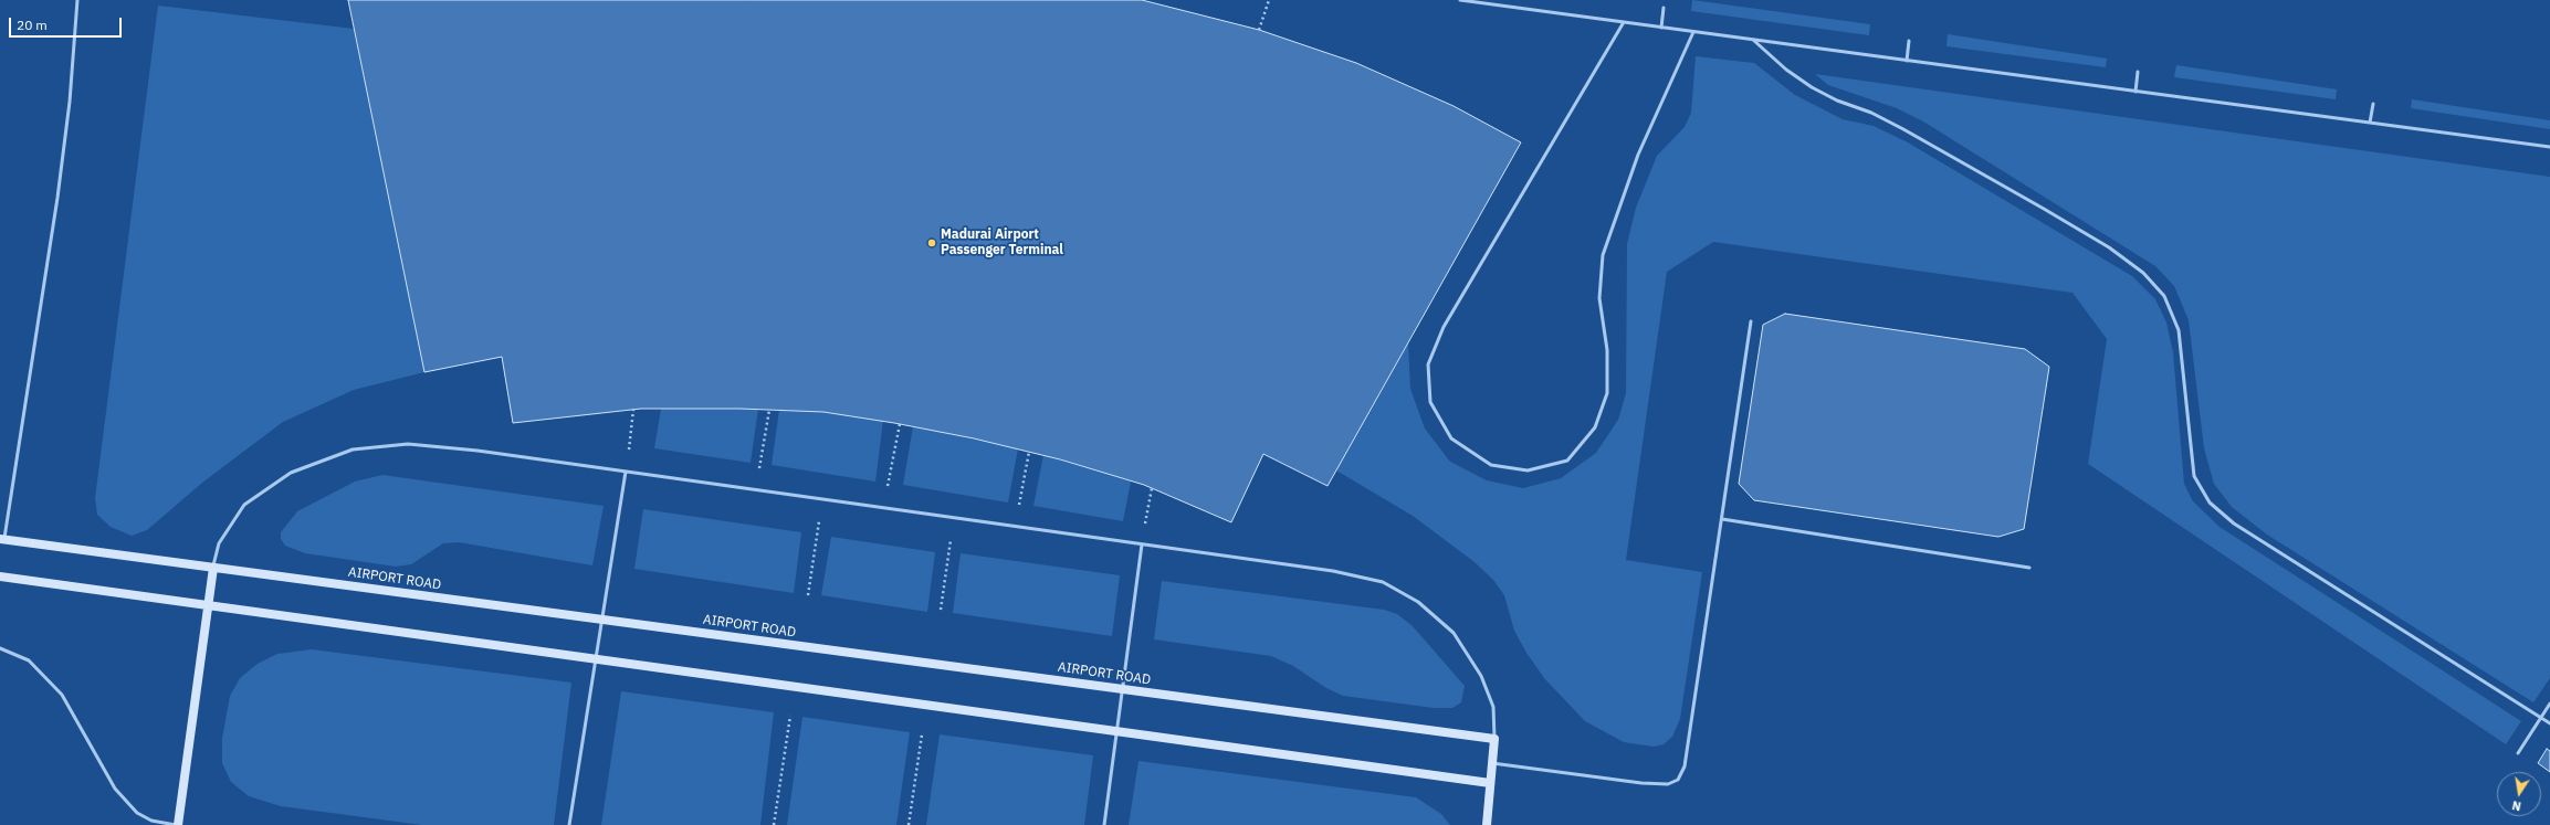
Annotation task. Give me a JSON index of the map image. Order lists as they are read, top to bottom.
{
  "streets": {
    "main road": ["AIRPORT ROAD"]
  },
  "places": ["Madurai Airport Passenger Terminal"],
  "scale_bar": "20 m",
  "north": "bottom"
}
